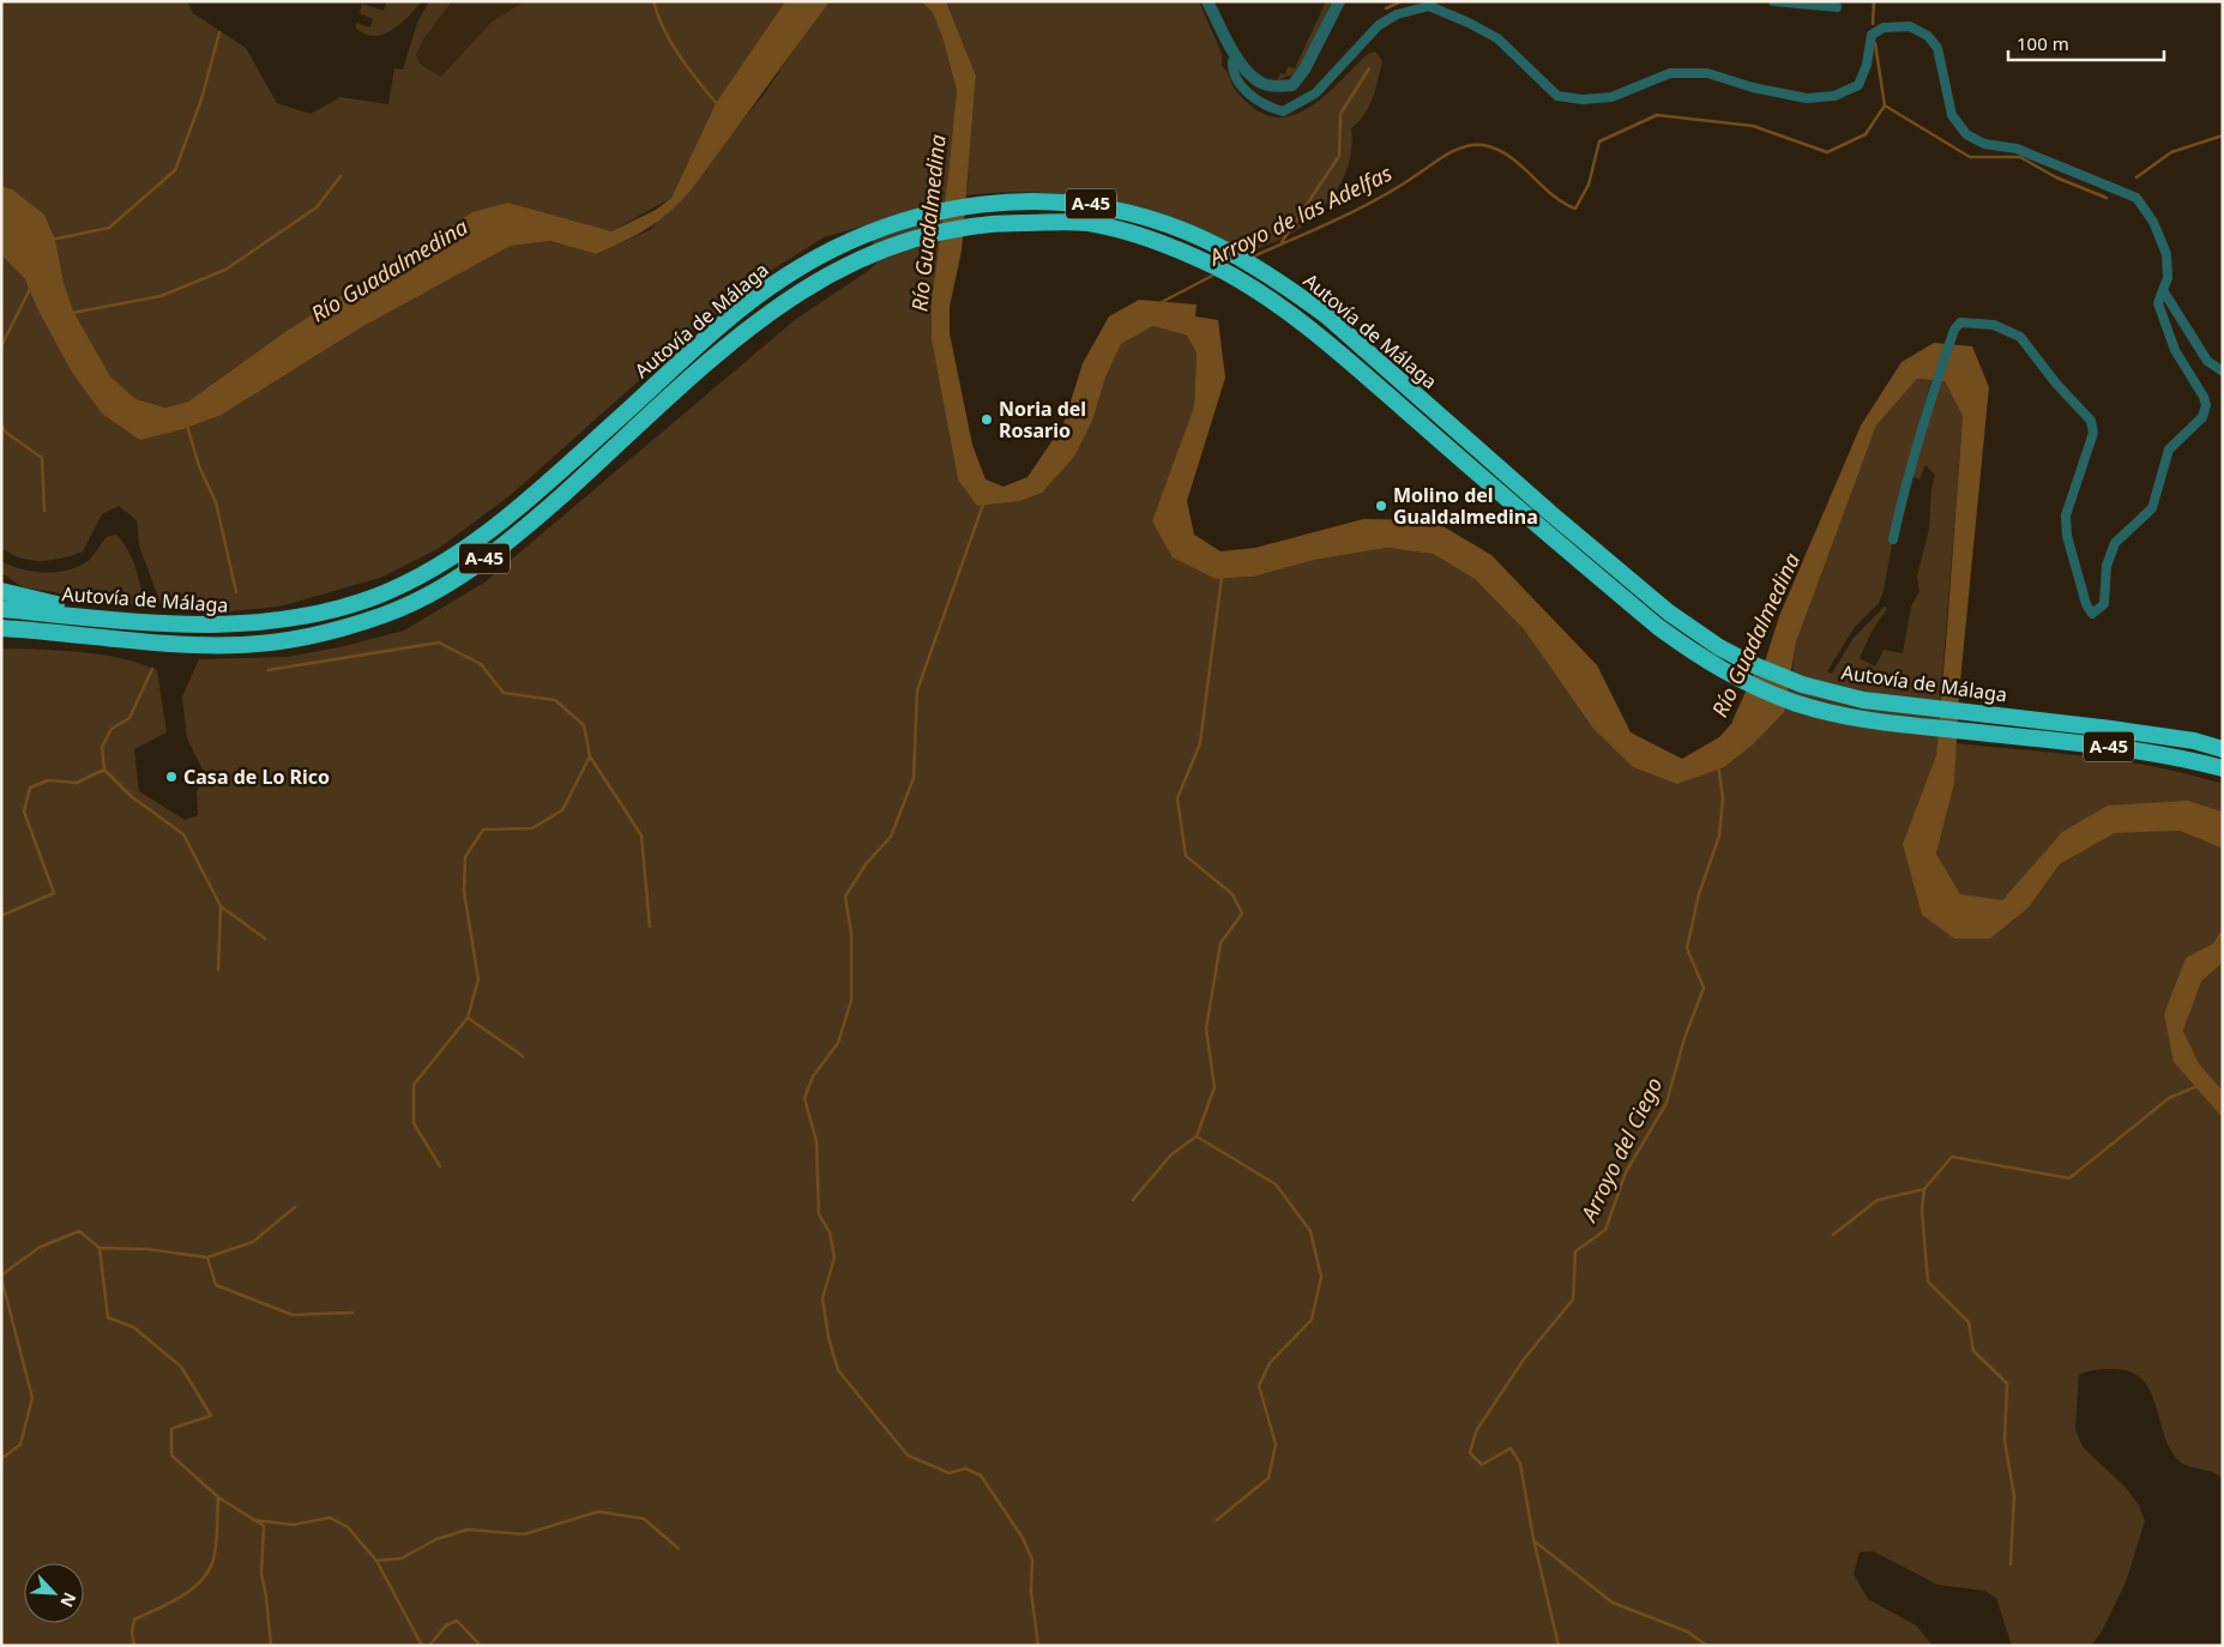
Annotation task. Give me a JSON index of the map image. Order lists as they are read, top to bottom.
{
  "streets": {
    "highway": ["A-45", "Autovía de Málaga"]
  },
  "water": ["Arroyo de las Adelfas", "Río Guadalmedina", "Arroyo del Ciego"],
  "places": ["Noria del Rosario", "Molino del Gualdalmedina", "Casa de Lo Rico"],
  "scale_bar": "100 m",
  "north": "bottom right"
}
